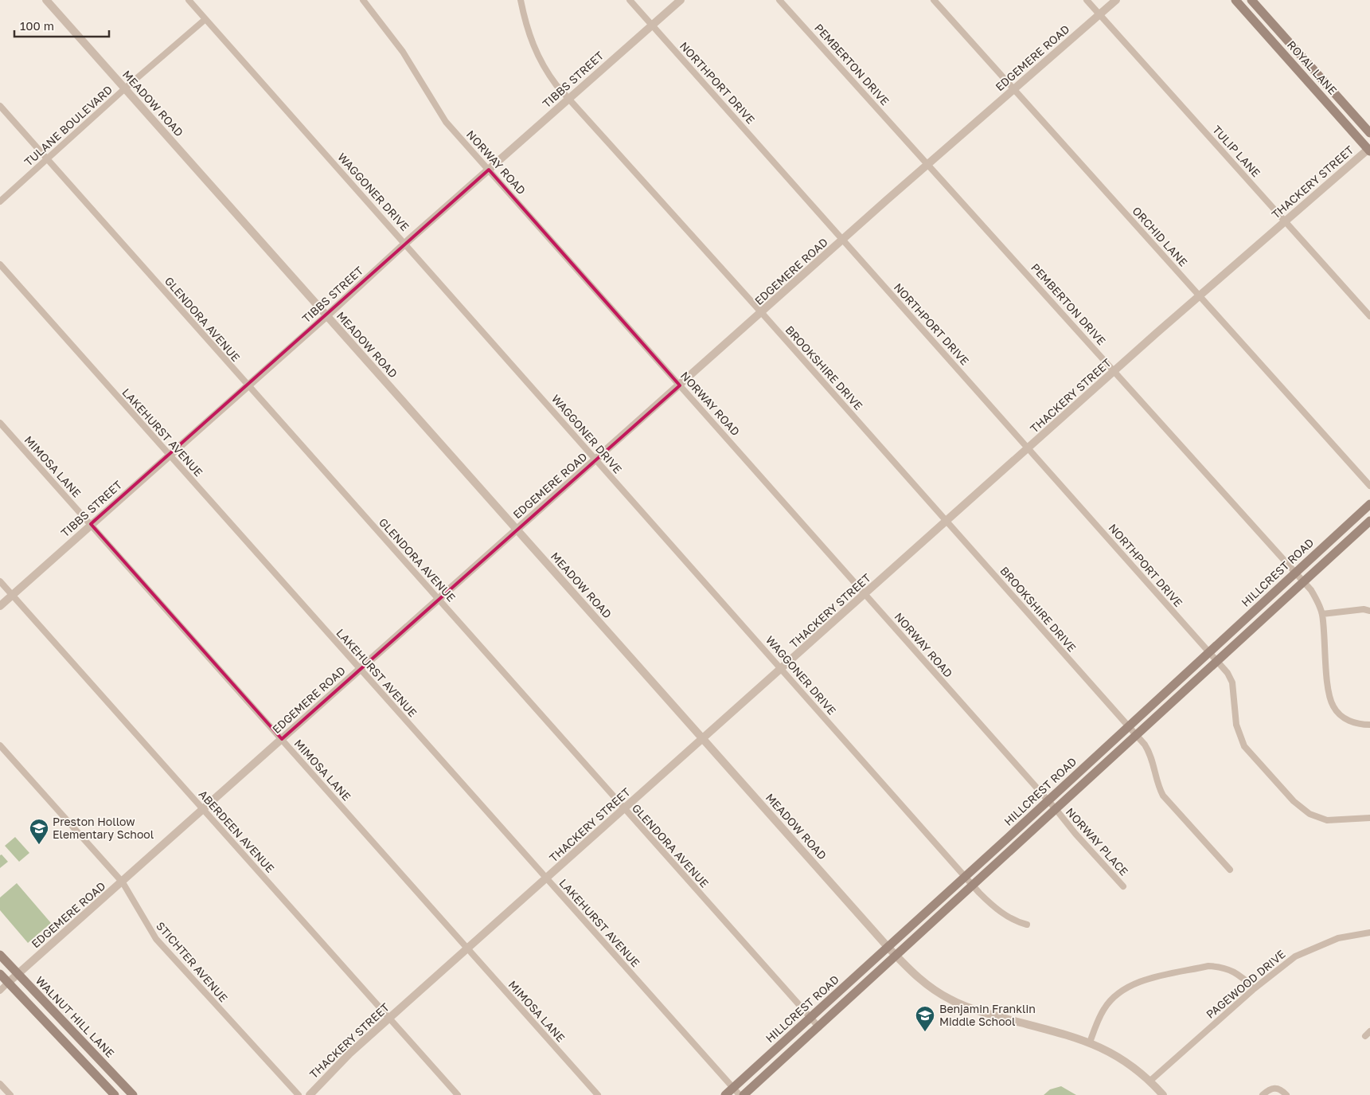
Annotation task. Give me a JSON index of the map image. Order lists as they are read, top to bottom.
{
  "streets": {
    "main road": ["ROYAL LANE", "HILLCREST ROAD", "WALNUT HILL LANE"],
    "street": [
      "EDGEMERE ROAD",
      "PEMBERTON DRIVE",
      "TIBBS STREET",
      "NORTHPORT DRIVE",
      "MEADOW ROAD",
      "TULANE BOULEVARD",
      "TULIP LANE",
      "NORWAY ROAD",
      "THACKERY STREET",
      "WAGGONER DRIVE",
      "ORCHID LANE",
      "GLENDORA AVENUE",
      "BROOKSHIRE DRIVE",
      "LAKEHURST AVENUE",
      "MIMOSA LANE",
      "ABERDEEN AVENUE",
      "NORWAY PLACE",
      "STICHTER AVENUE",
      "PAGEWOOD DRIVE"
    ]
  },
  "crossings": [
    ["EDGEMERE ROAD", "PEMBERTON DRIVE"],
    ["EDGEMERE ROAD", "NORTHPORT DRIVE"],
    ["EDGEMERE ROAD", "MEADOW ROAD"],
    ["EDGEMERE ROAD", "TULIP LANE"],
    ["EDGEMERE ROAD", "NORWAY ROAD"],
    ["EDGEMERE ROAD", "WAGGONER DRIVE"],
    ["EDGEMERE ROAD", "ORCHID LANE"],
    ["EDGEMERE ROAD", "GLENDORA AVENUE"],
    ["EDGEMERE ROAD", "BROOKSHIRE DRIVE"],
    ["EDGEMERE ROAD", "LAKEHURST AVENUE"],
    ["EDGEMERE ROAD", "MIMOSA LANE"],
    ["EDGEMERE ROAD", "ABERDEEN AVENUE"],
    ["EDGEMERE ROAD", "STICHTER AVENUE"],
    ["EDGEMERE ROAD", "WALNUT HILL LANE"],
    ["PEMBERTON DRIVE", "THACKERY STREET"],
    ["PEMBERTON DRIVE", "HILLCREST ROAD"],
    ["ROYAL LANE", "THACKERY STREET"],
    ["TIBBS STREET", "NORTHPORT DRIVE"],
    ["TIBBS STREET", "MEADOW ROAD"],
    ["TIBBS STREET", "NORWAY ROAD"],
    ["TIBBS STREET", "WAGGONER DRIVE"],
    ["TIBBS STREET", "GLENDORA AVENUE"],
    ["TIBBS STREET", "BROOKSHIRE DRIVE"],
    ["TIBBS STREET", "LAKEHURST AVENUE"],
    ["TIBBS STREET", "MIMOSA LANE"],
    ["TIBBS STREET", "ABERDEEN AVENUE"],
    ["NORTHPORT DRIVE", "THACKERY STREET"],
    ["NORTHPORT DRIVE", "HILLCREST ROAD"],
    ["MEADOW ROAD", "TULANE BOULEVARD"],
    ["MEADOW ROAD", "THACKERY STREET"],
    ["MEADOW ROAD", "HILLCREST ROAD"],
    ["MEADOW ROAD", "PAGEWOOD DRIVE"],
    ["TULANE BOULEVARD", "WAGGONER DRIVE"],
    ["TULANE BOULEVARD", "GLENDORA AVENUE"],
    ["TULIP LANE", "THACKERY STREET"],
    ["NORWAY ROAD", "THACKERY STREET"],
    ["NORWAY ROAD", "HILLCREST ROAD"],
    ["NORWAY ROAD", "NORWAY PLACE"],
    ["THACKERY STREET", "WAGGONER DRIVE"],
    ["THACKERY STREET", "ORCHID LANE"],
    ["THACKERY STREET", "GLENDORA AVENUE"],
    ["THACKERY STREET", "BROOKSHIRE DRIVE"],
    ["THACKERY STREET", "LAKEHURST AVENUE"],
    ["THACKERY STREET", "MIMOSA LANE"],
    ["THACKERY STREET", "ABERDEEN AVENUE"],
    ["WAGGONER DRIVE", "HILLCREST ROAD"],
    ["GLENDORA AVENUE", "HILLCREST ROAD"],
    ["BROOKSHIRE DRIVE", "HILLCREST ROAD"],
    ["LAKEHURST AVENUE", "HILLCREST ROAD"],
    ["HILLCREST ROAD", "NORWAY PLACE"]
  ],
  "places": {
    "school or university": ["Preston Hollow Elementary School", "Benjamin Franklin Middle School"]
  },
  "scale_bar": "100 m"
}
